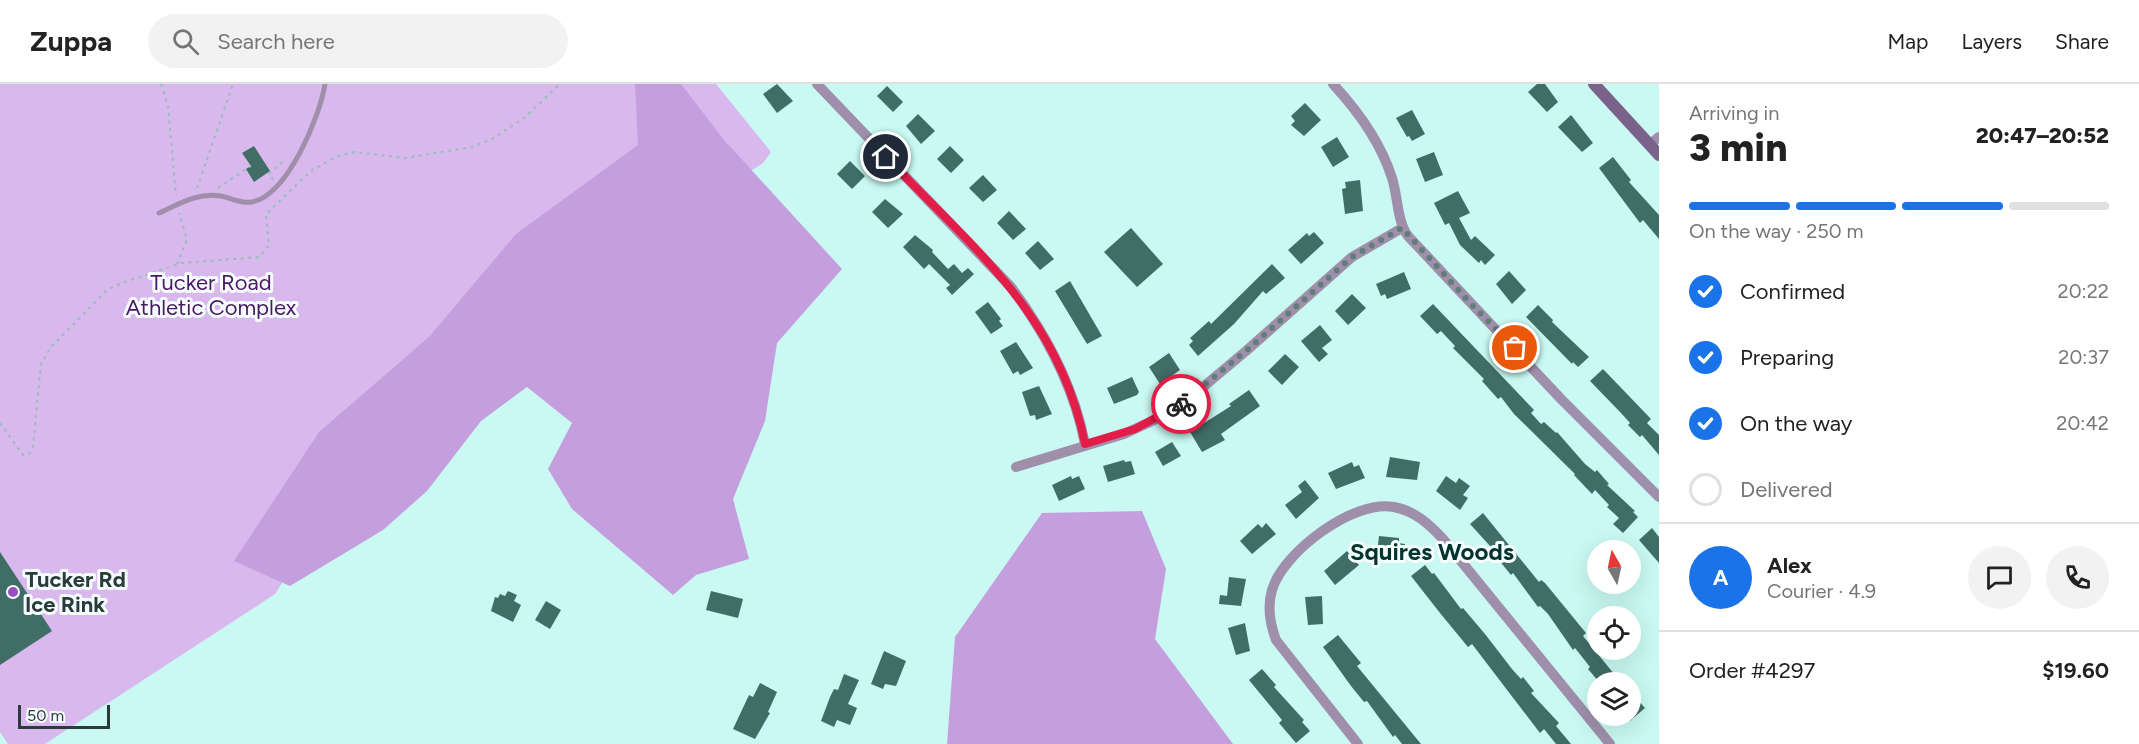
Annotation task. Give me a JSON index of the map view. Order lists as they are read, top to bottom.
{
  "districts": ["Squires Woods"],
  "parks": ["Tucker Road Athletic Complex"],
  "places": ["Tucker Rd Ice Rink"],
  "scale_bar": "50 m",
  "north": "top",
  "page": {
    "header": "Zuppa",
    "search": "Search here",
    "nav": ["Map", "Layers", "Share"],
    "heading": ["3 min", "Arriving in", "20:47–20:52"],
    "panel": [
      "Alex",
      "Courier · 4.9",
      "Order #4297",
      "$19.60"
    ],
    "bar": "On the way · 250 m",
    "list": [
      ["Confirmed", "20:22"],
      ["Preparing", "20:37"],
      ["On the way", "20:42"],
      "Delivered"
    ],
    "round": "A",
    "scale": "50 m"
  }
}
